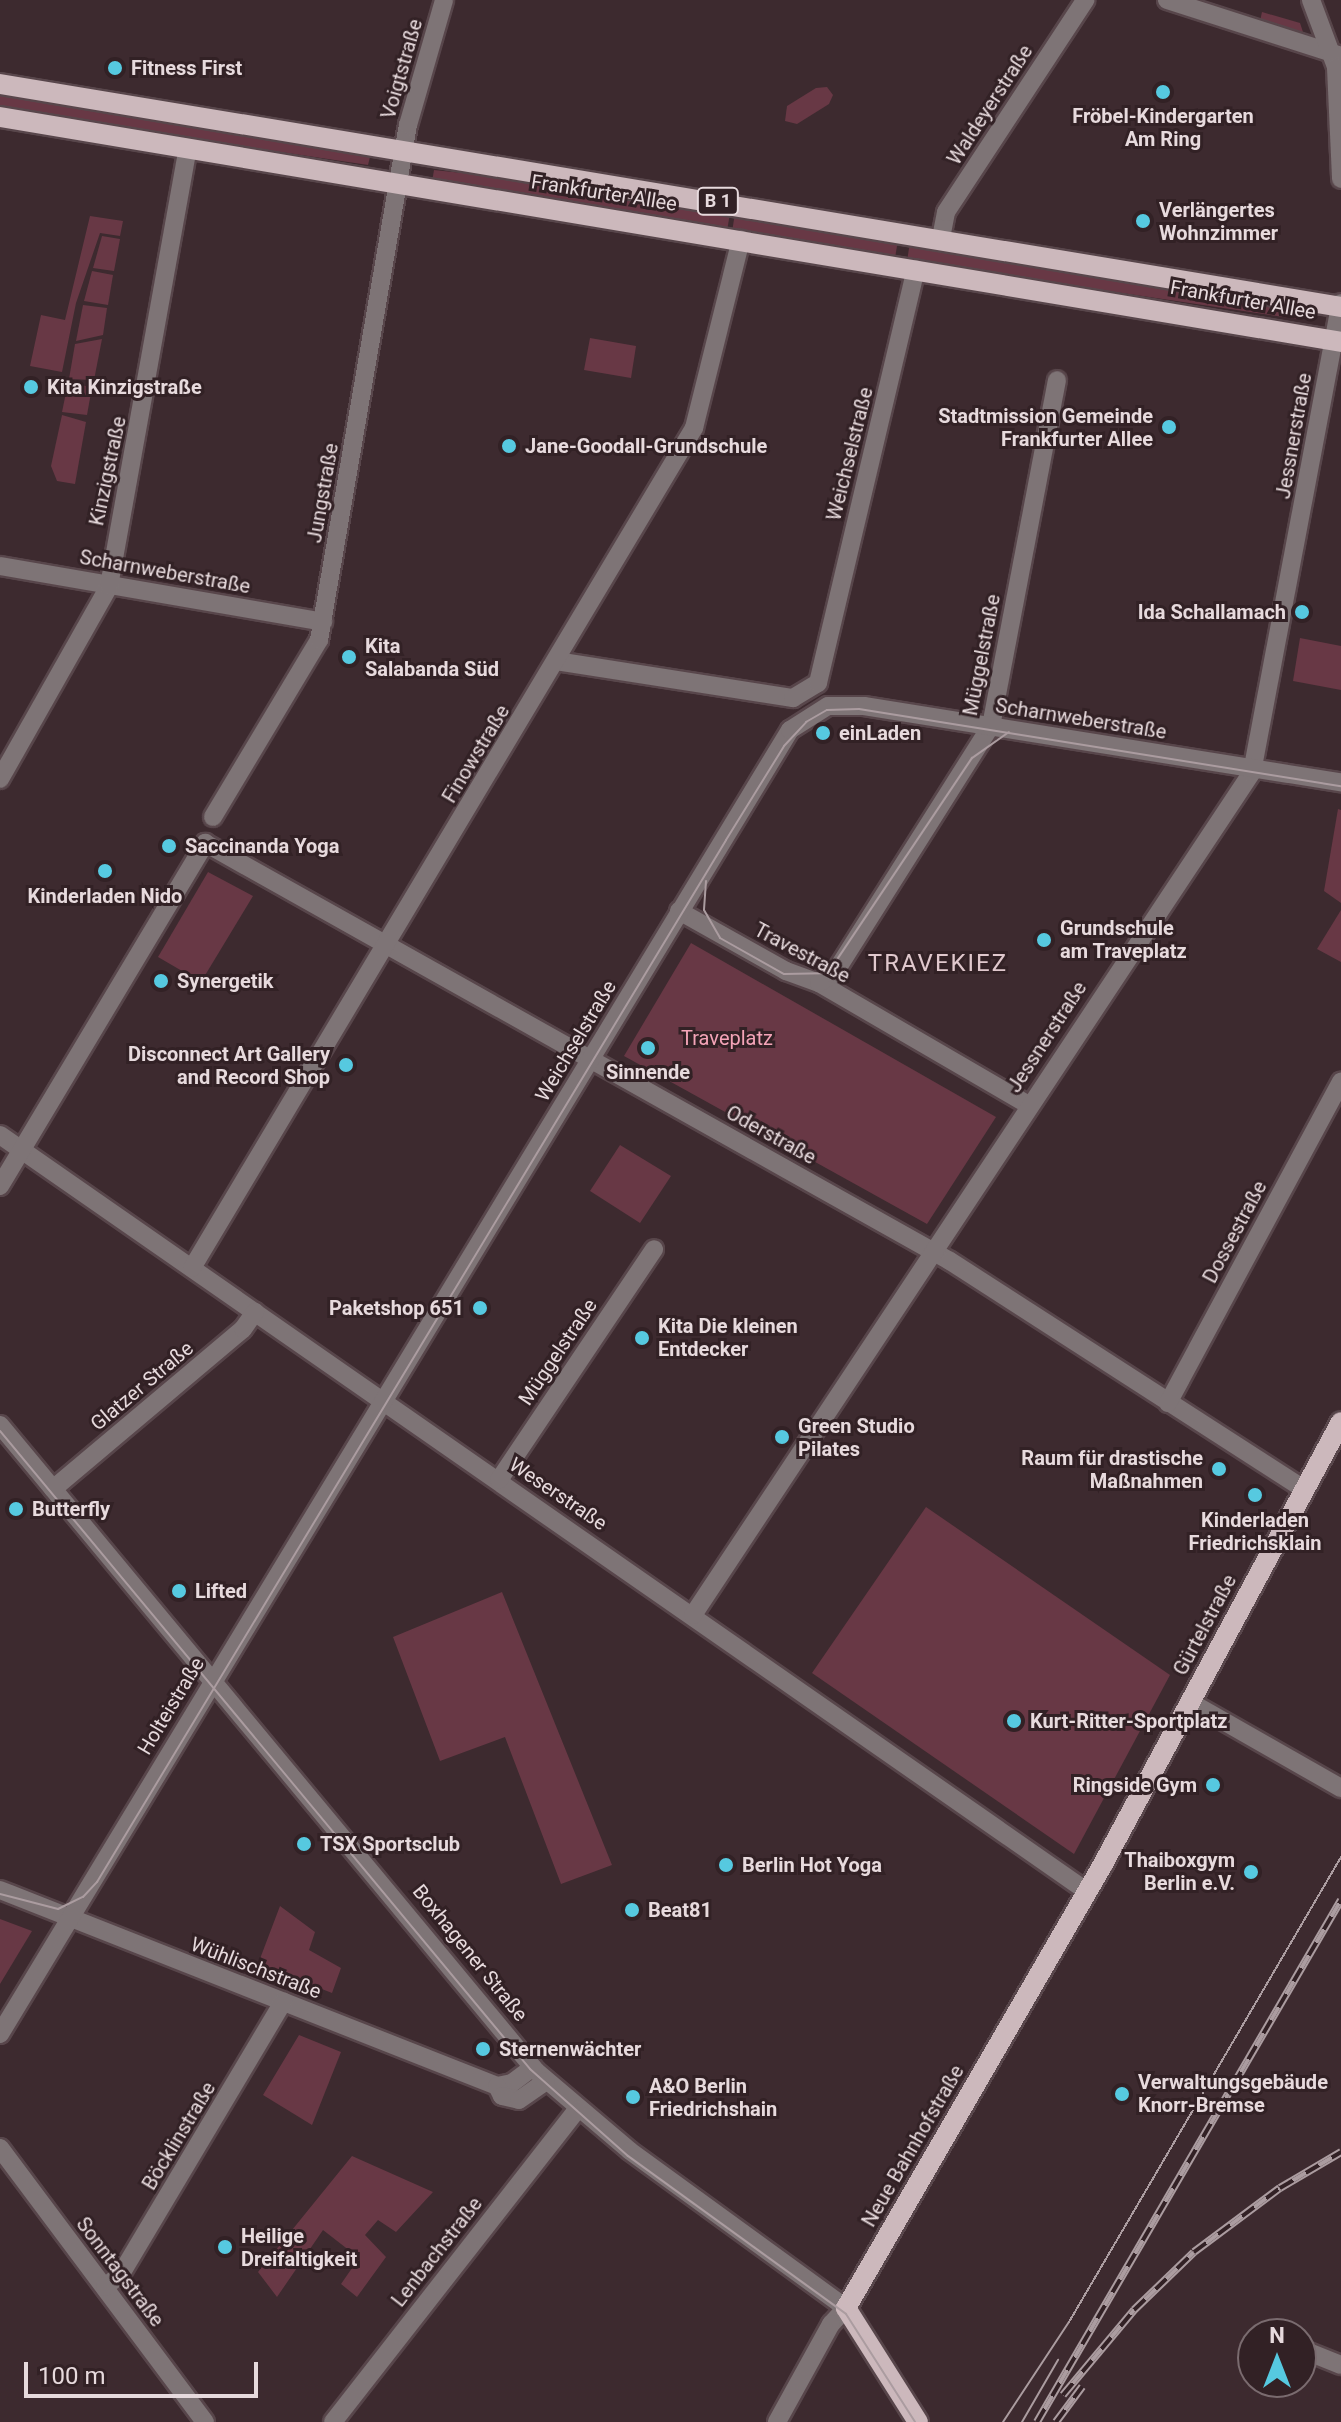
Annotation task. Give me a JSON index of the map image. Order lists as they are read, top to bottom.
{
  "streets": {
    "main road": [
      "Frankfurter Allee",
      "B 1",
      "Gürtelstraße",
      "Boxhagener Straße",
      "Neue Bahnhofstraße"
    ],
    "street": [
      "Voigtstraße",
      "Waldeyerstraße",
      "Jessnerstraße",
      "Weichselstraße",
      "Kinzigstraße",
      "Jungstraße",
      "Scharnweberstraße",
      "Müggelstraße",
      "Finowstraße",
      "Travestraße",
      "Oderstraße",
      "Dossestraße",
      "Glatzer Straße",
      "Weserstraße",
      "Holteistraße",
      "Wühlischstraße",
      "Böcklinstraße",
      "Lenbachstraße",
      "Sonntagstraße"
    ]
  },
  "crossings": [
    ["Voigtstraße", "Frankfurter Allee"],
    ["Voigtstraße", "Jungstraße"],
    ["Waldeyerstraße", "Frankfurter Allee"],
    ["Frankfurter Allee", "Jessnerstraße"],
    ["Frankfurter Allee", "Weichselstraße"],
    ["Frankfurter Allee", "Kinzigstraße"],
    ["Frankfurter Allee", "Jungstraße"],
    ["Frankfurter Allee", "Finowstraße"],
    ["Jessnerstraße", "Scharnweberstraße"],
    ["Jessnerstraße", "Travestraße"],
    ["Jessnerstraße", "Oderstraße"],
    ["Jessnerstraße", "Weserstraße"],
    ["Weichselstraße", "Scharnweberstraße"],
    ["Weichselstraße", "Finowstraße"],
    ["Weichselstraße", "Travestraße"],
    ["Weichselstraße", "Oderstraße"],
    ["Weichselstraße", "Weserstraße"],
    ["Weichselstraße", "Holteistraße"],
    ["Kinzigstraße", "Scharnweberstraße"],
    ["Jungstraße", "Scharnweberstraße"],
    ["Scharnweberstraße", "Müggelstraße"],
    ["Müggelstraße", "Travestraße"],
    ["Müggelstraße", "Weserstraße"],
    ["Finowstraße", "Oderstraße"],
    ["Finowstraße", "Weserstraße"],
    ["Oderstraße", "Dossestraße"],
    ["Oderstraße", "Weserstraße"],
    ["Oderstraße", "Gürtelstraße"],
    ["Glatzer Straße", "Weserstraße"],
    ["Glatzer Straße", "Boxhagener Straße"],
    ["Weserstraße", "Gürtelstraße"],
    ["Weserstraße", "Holteistraße"],
    ["Weserstraße", "Neue Bahnhofstraße"],
    ["Gürtelstraße", "Neue Bahnhofstraße"],
    ["Holteistraße", "Boxhagener Straße"],
    ["Holteistraße", "Wühlischstraße"],
    ["Boxhagener Straße", "Wühlischstraße"],
    ["Boxhagener Straße", "Neue Bahnhofstraße"],
    ["Boxhagener Straße", "Lenbachstraße"],
    ["Wühlischstraße", "Böcklinstraße"],
    ["Böcklinstraße", "Sonntagstraße"]
  ],
  "districts": ["TRAVEKIEZ"],
  "parks": ["Traveplatz"],
  "places": [
    "Fitness First",
    "Fröbel-Kindergarten Am Ring",
    "Verlängertes Wohnzimmer",
    "Kita Kinzigstraße",
    "Stadtmission Gemeinde Frankfurter Allee",
    "Jane-Goodall-Grundschule",
    "Ida Schallamach",
    "Kita Salabanda Süd",
    "einLaden",
    "Saccinanda Yoga",
    "Kinderladen Nido",
    "Grundschule am Traveplatz",
    "Synergetik",
    "Sinnende",
    "Disconnect Art Gallery and Record Shop",
    "Paketshop 651",
    "Kita Die kleinen Entdecker",
    "Green Studio Pilates",
    "Raum für drastische Maßnahmen",
    "Kinderladen Friedrichsklain",
    "Butterfly",
    "Lifted",
    "Kurt-Ritter-Sportplatz",
    "Ringside Gym",
    "TSX Sportsclub",
    "Berlin Hot Yoga",
    "Thaiboxgym Berlin e.V.",
    "Beat81",
    "Sternenwächter",
    "Verwaltungsgebäude Knorr-Bremse",
    "A&O Berlin Friedrichshain",
    "Heilige Dreifaltigkeit"
  ],
  "scale_bar": "100 m",
  "north": "top"
}
